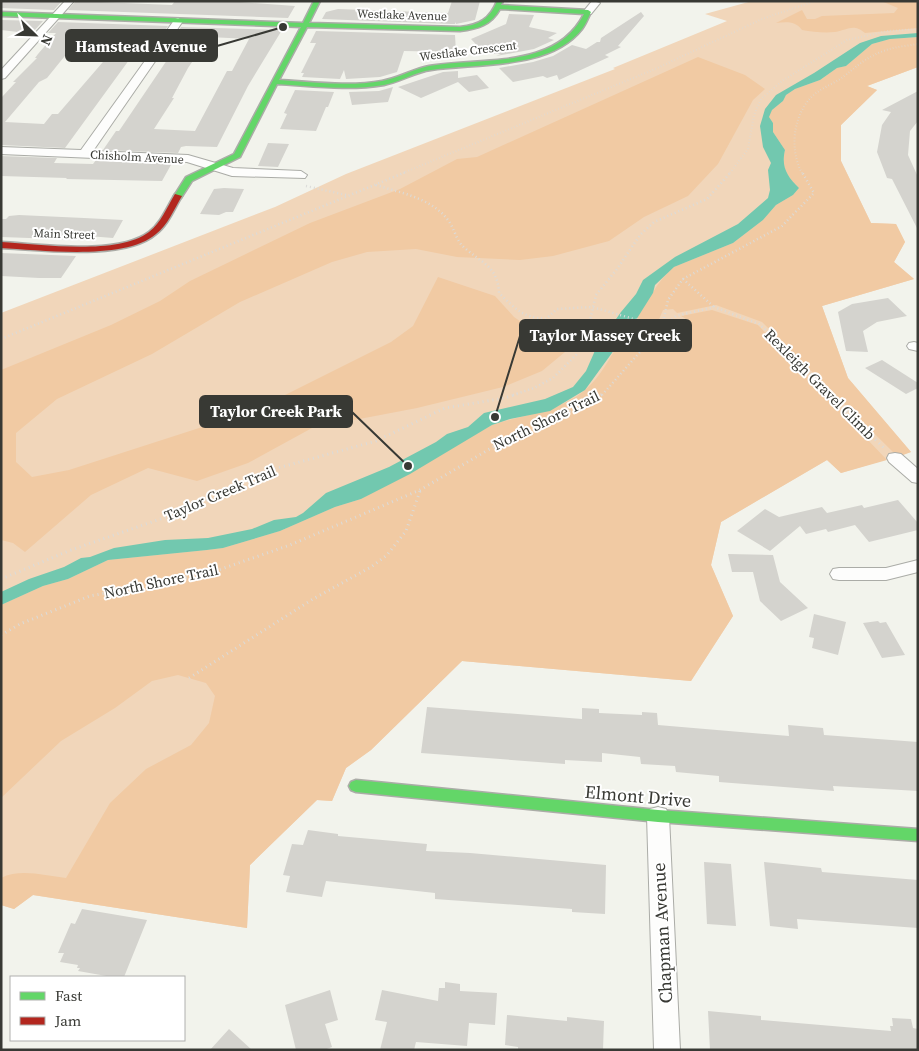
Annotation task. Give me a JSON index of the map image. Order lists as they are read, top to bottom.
{
  "streets": {
    "street": [
      "Westlake Avenue",
      "Westlake Crescent",
      "Chisholm Avenue",
      "Main Street",
      "Elmont Drive",
      "Chapman Avenue"
    ],
    "path": ["Rexleigh Gravel Climb", "North Shore Trail", "Taylor Creek Trail"]
  },
  "crossings": [
    ["Westlake Avenue", "Westlake Crescent"],
    ["Westlake Avenue", "Main Street"],
    ["Westlake Crescent", "Main Street"],
    ["Chisholm Avenue", "Main Street"],
    ["Rexleigh Gravel Climb", "North Shore Trail"],
    ["Elmont Drive", "Chapman Avenue"]
  ],
  "places": ["Hamstead Avenue", "Taylor Massey Creek", "Taylor Creek Park"],
  "legend": ["Fast", "Jam"],
  "north": "bottom right"
}
